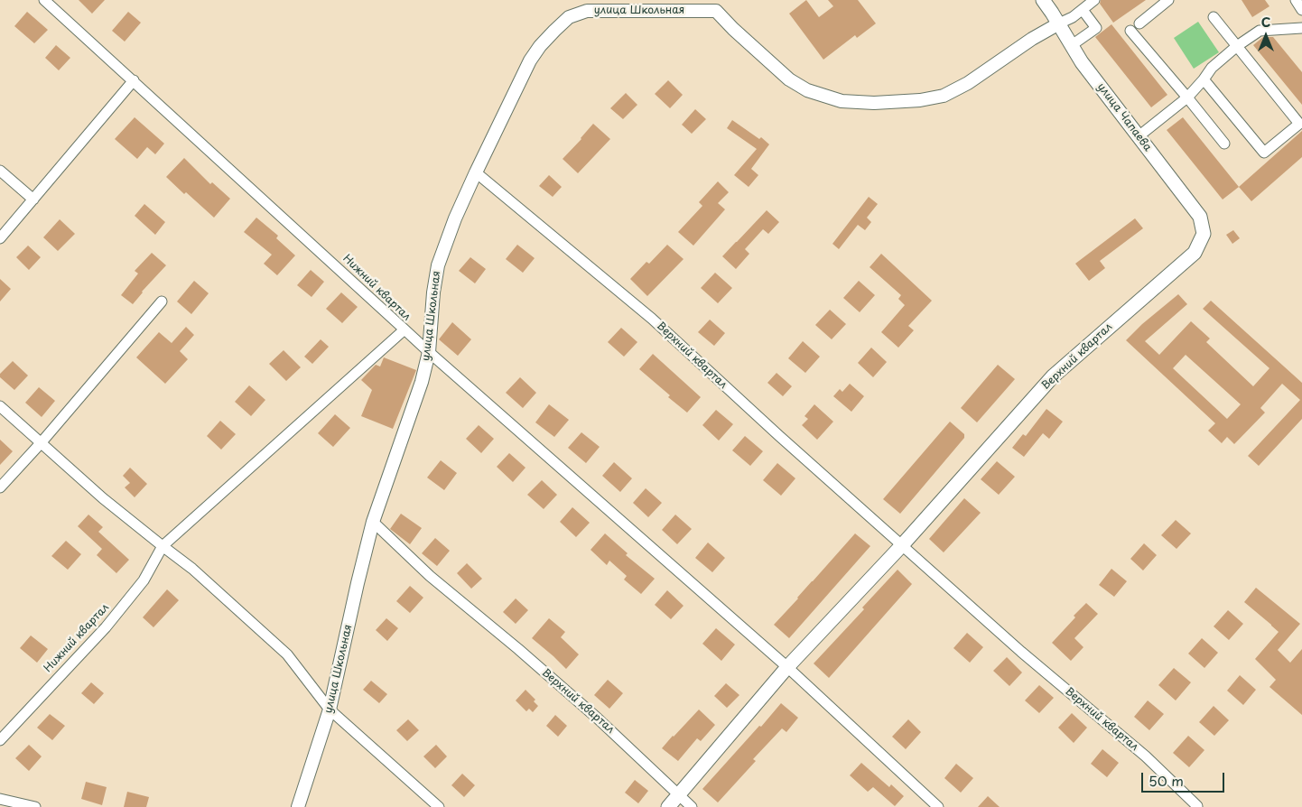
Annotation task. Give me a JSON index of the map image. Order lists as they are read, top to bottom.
{
  "streets": {
    "main road": ["улица Чапаева", "Верхний квартал"],
    "street": ["улица Школьная", "Нижний квартал"]
  },
  "crossings": [
    ["улица Школьная", "улица Чапаева"],
    ["улица Школьная", "Верхний квартал"],
    ["улица Чапаева", "Верхний квартал"]
  ],
  "scale_bar": "50 m",
  "north": "top"
}
